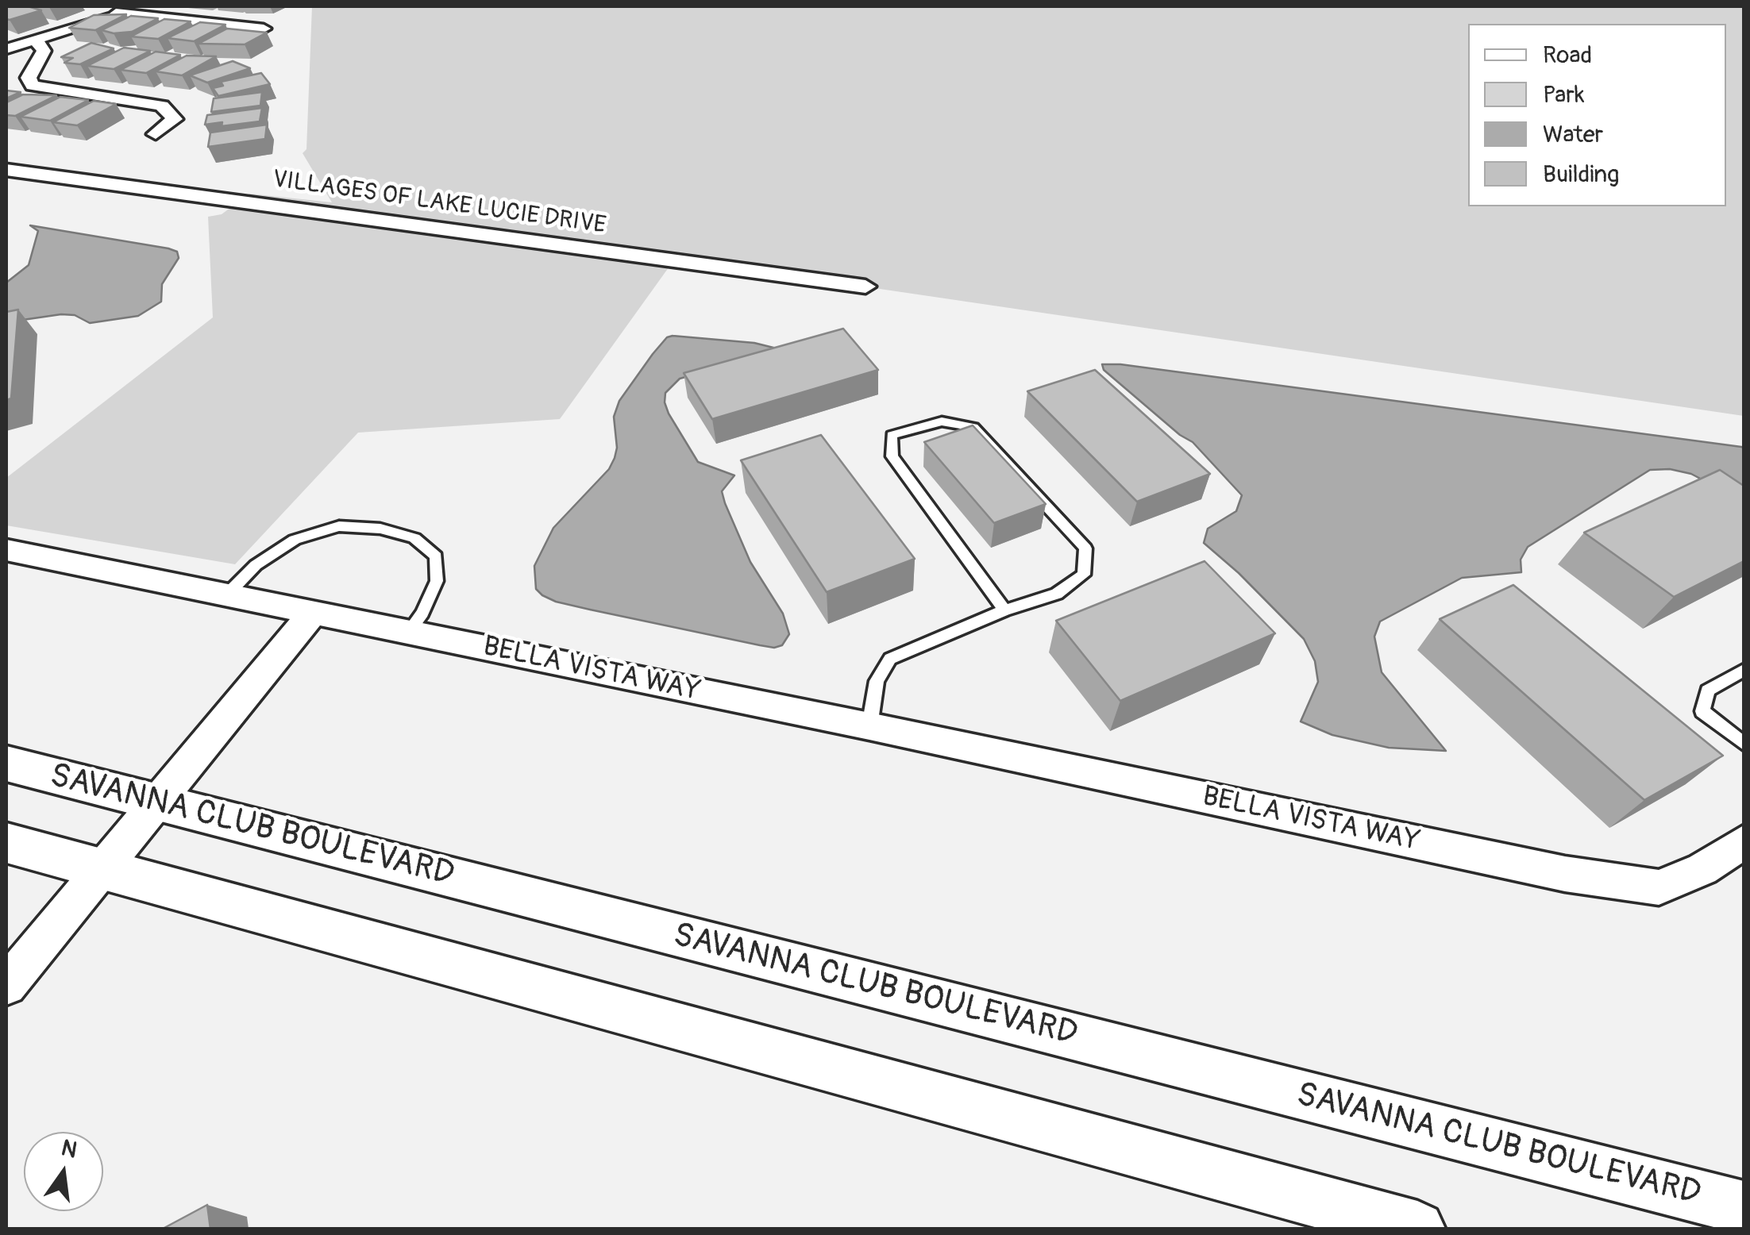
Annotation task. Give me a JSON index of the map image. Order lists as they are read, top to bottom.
{
  "streets": {
    "street": ["VILLAGES OF LAKE LUCIE DRIVE", "BELLA VISTA WAY", "SAVANNA CLUB BOULEVARD"]
  },
  "legend": [
    "Road",
    "Park",
    "Water",
    "Building"
  ],
  "north": "top"
}
